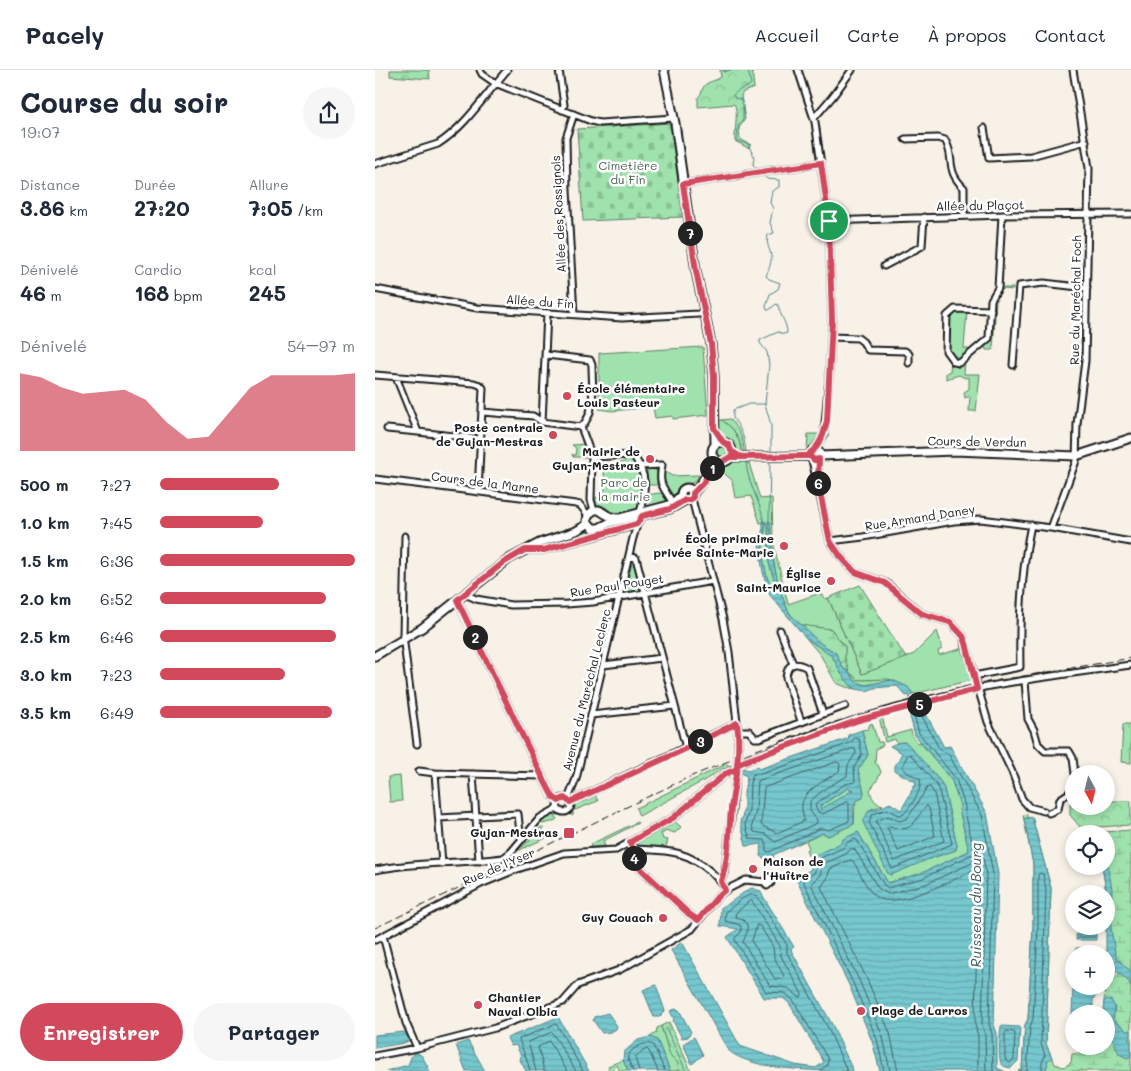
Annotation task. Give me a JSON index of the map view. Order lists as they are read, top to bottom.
{
  "streets": {
    "main road": ["Cours de Verdun"],
    "street": [
      "Allée du Plaçot",
      "Allée des Rossignols",
      "Rue du Maréchal Foch",
      "Allée du Fin",
      "Cours de la Marne",
      "Rue Armand Daney",
      "Rue Paul Pouget",
      "Avenue du Maréchal Leclerc",
      "Rue de l'Yser"
    ]
  },
  "crossings": [
    ["Allée du Plaçot", "Rue du Maréchal Foch"],
    ["Allée des Rossignols", "Allée du Fin"],
    ["Rue du Maréchal Foch", "Cours de Verdun"],
    ["Rue du Maréchal Foch", "Rue Armand Daney"],
    ["Rue Paul Pouget", "Avenue du Maréchal Leclerc"]
  ],
  "water": ["Ruisseau du Bourg"],
  "parks": ["Cimetière du Fin", "Parc de la mairie"],
  "places": {
    "other": [
      "École élémentaire Louis Pasteur",
      "Poste centrale de Gujan-Mestras",
      "Mairie de Gujan-Mestras",
      "École primaire privée Sainte-Marie",
      "Église Saint-Maurice",
      "Maison de l'Huître",
      "Guy Couach",
      "Chantier Naval Olbia",
      "Plage de Larros"
    ],
    "transit": ["Gujan-Mestras"]
  },
  "north": "bottom",
  "page": {
    "header": "Pacely",
    "nav": [
      "Accueil",
      "Carte",
      "À propos",
      "Contact"
    ],
    "heading": ["Course du soir", "19:07"],
    "stats": [
      ["Distance", "3.86 km"],
      ["Durée", "27:20"],
      ["Allure", "7:05 /km"],
      ["Dénivelé", "46 m"],
      ["Cardio", "168 bpm"],
      ["kcal", "245"]
    ],
    "pins": [
      "7",
      "1",
      "6",
      "2",
      "5",
      "3",
      "4"
    ],
    "chart": ["Dénivelé", "54–97 m"],
    "list": [
      {
        "name": "500 m",
        "note": "7:27"
      },
      {
        "name": "1.0 km",
        "note": "7:45"
      },
      {
        "name": "1.5 km",
        "note": "6:36"
      },
      {
        "name": "2.0 km",
        "note": "6:52"
      },
      {
        "name": "2.5 km",
        "note": "6:46"
      },
      {
        "name": "3.0 km",
        "note": "7:23"
      },
      {
        "name": "3.5 km",
        "note": "6:49"
      }
    ],
    "map_buttons": ["+", "−"],
    "buttons": ["Enregistrer", "Partager"]
  }
}
